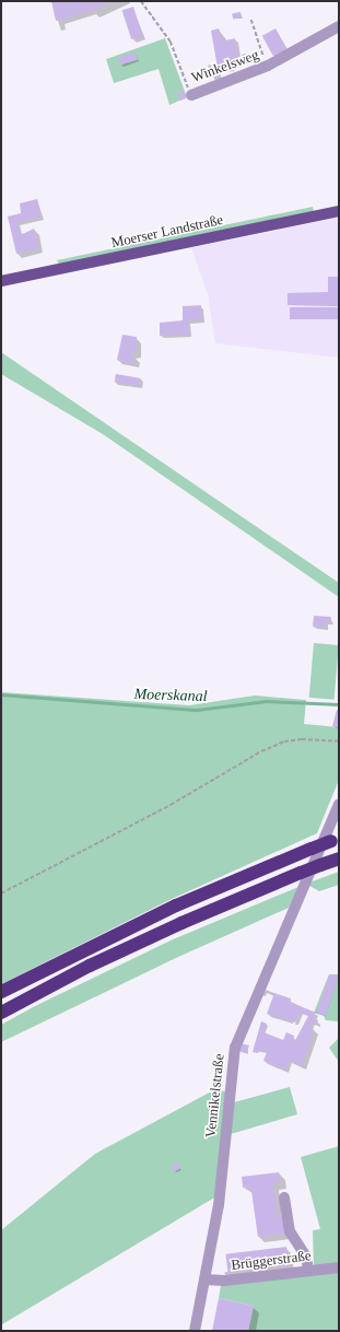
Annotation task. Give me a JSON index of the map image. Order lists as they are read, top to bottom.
{
  "streets": {
    "main road": ["Moerser Landstraße"],
    "street": ["Winkelsweg", "Vennikelstraße", "Brüggerstraße"]
  },
  "crossings": [
    ["Vennikelstraße", "Brüggerstraße"]
  ],
  "water": ["Moerskanal"]
}
